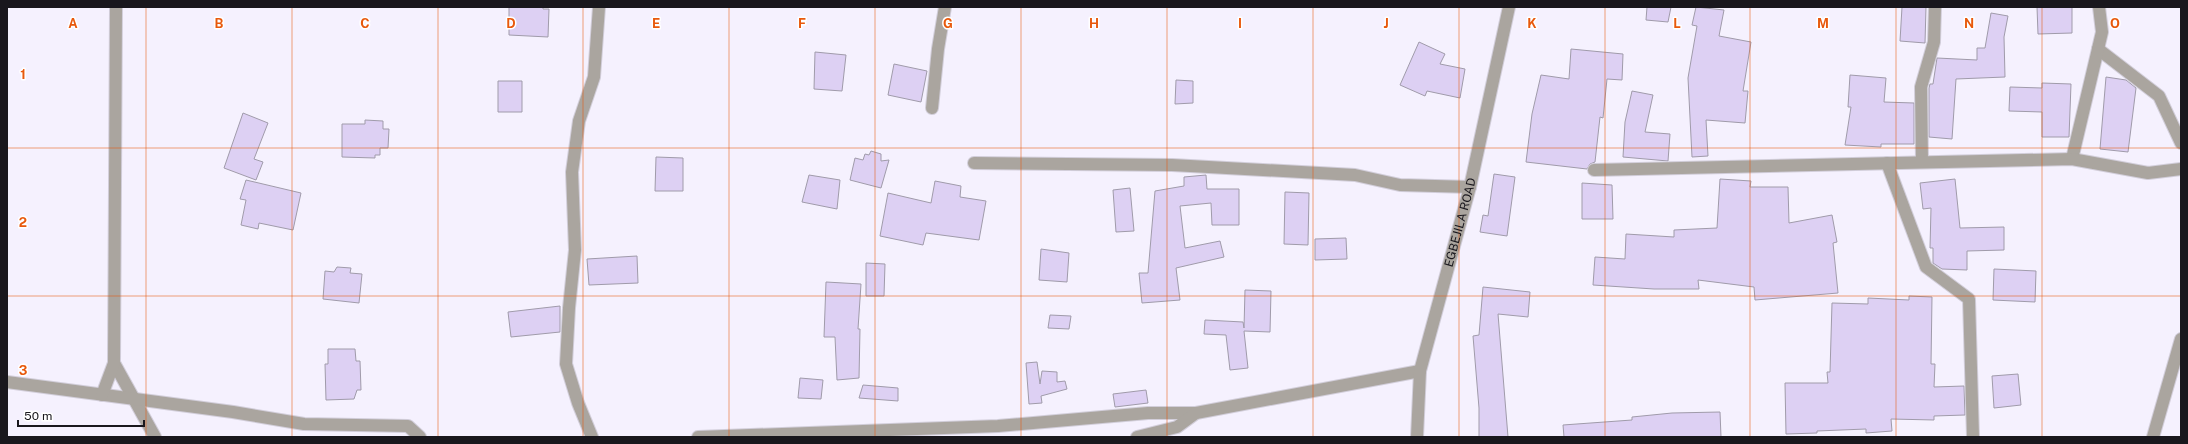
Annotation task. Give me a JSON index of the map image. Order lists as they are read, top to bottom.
{
  "streets": {
    "street": ["EGBEJILA ROAD"]
  },
  "scale_bar": "50 m",
  "grid": {
    "columns": [
      "A",
      "B",
      "C",
      "D",
      "E",
      "F",
      "G",
      "H",
      "I",
      "J",
      "K",
      "L",
      "M",
      "N",
      "O"
    ],
    "rows": ["1", "2", "3"]
  }
}
